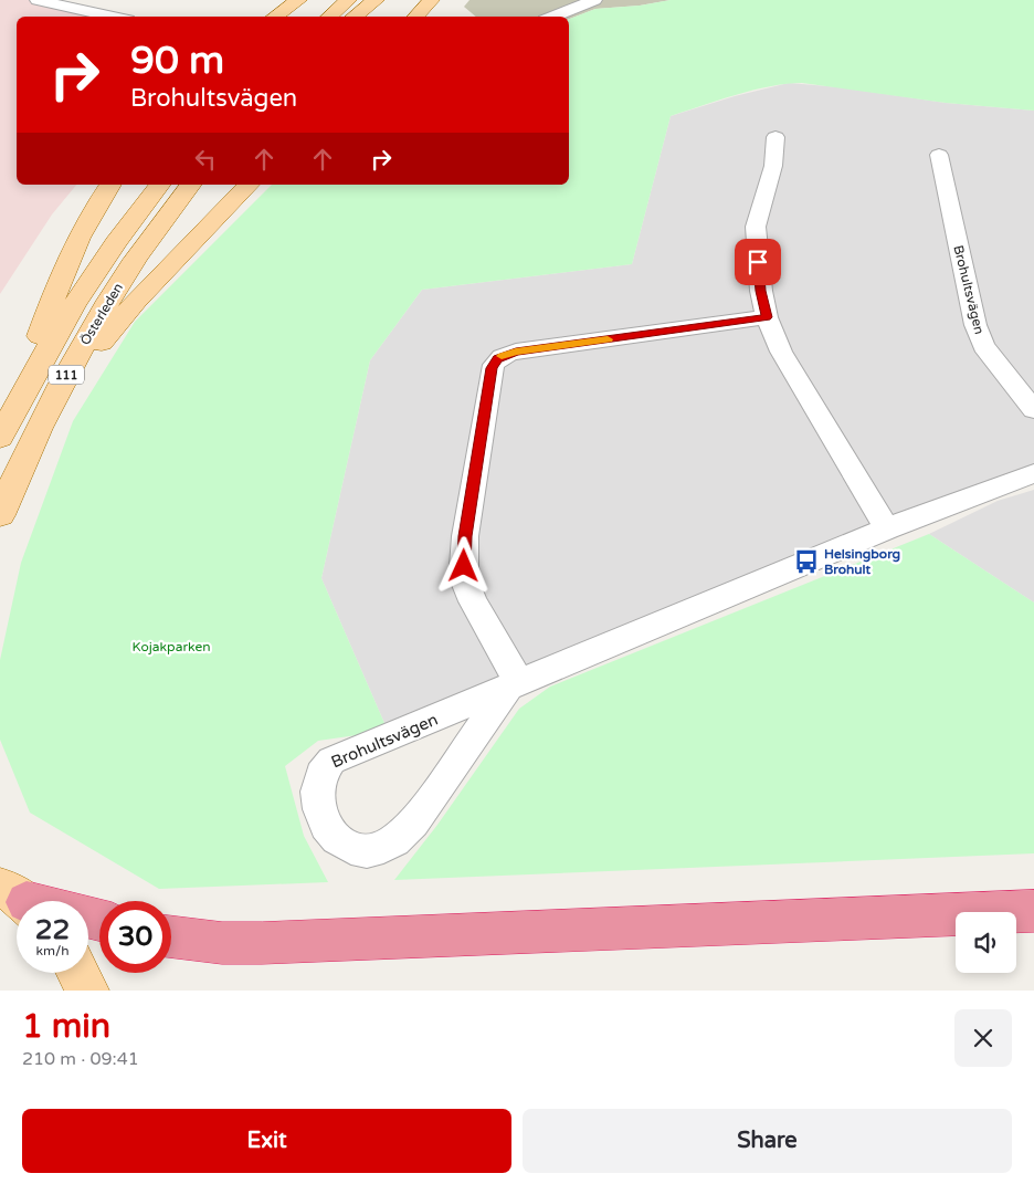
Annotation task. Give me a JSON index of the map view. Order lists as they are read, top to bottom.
{
  "streets": {
    "main road": ["Österleden", "111"],
    "street": ["Brohultsvägen"]
  },
  "parks": ["Kojakparken"],
  "places": {
    "bus stop": ["Helsingborg Brohult"]
  },
  "page": {
    "turn": ["90 m", "Brohultsvägen"],
    "speed": "22 km/h",
    "limit": "30",
    "heading": ["1 min", "210 m · 09:41"],
    "buttons": ["Exit", "Share"]
  }
}
